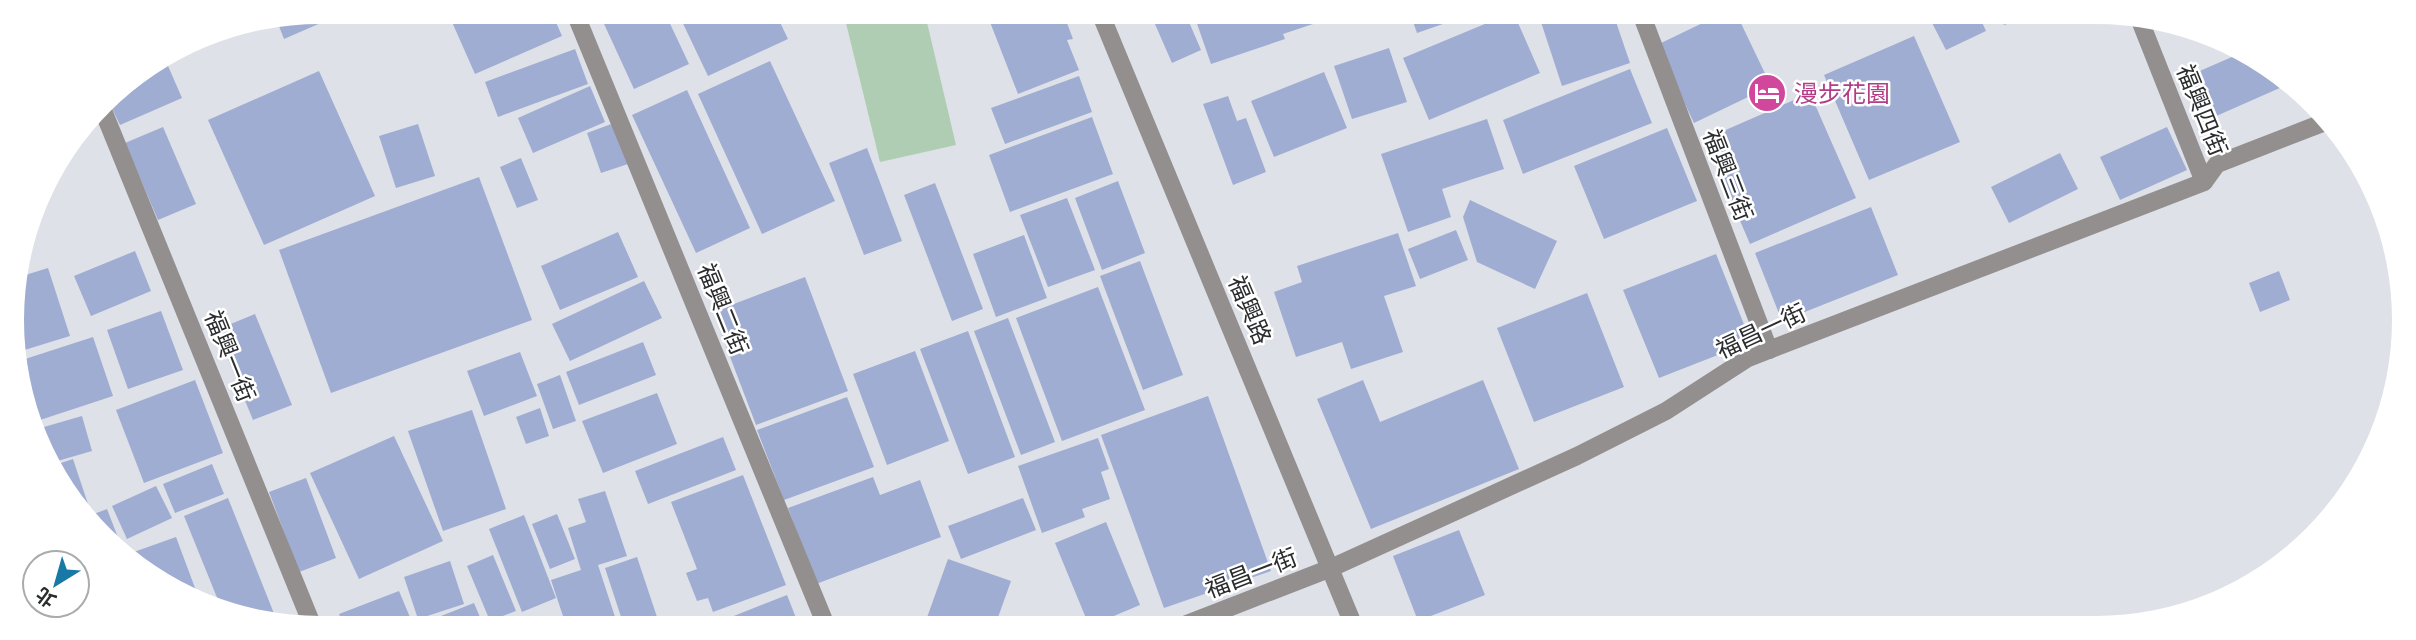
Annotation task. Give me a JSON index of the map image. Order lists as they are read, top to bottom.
{
  "streets": {
    "street": [
      "福興四街",
      "福興三街",
      "福興二街",
      "福興路",
      "福昌一街",
      "福興一街"
    ]
  },
  "crossings": [
    ["福興四街", "福昌一街"],
    ["福興三街", "福昌一街"],
    ["福興路", "福昌一街"]
  ],
  "places": {
    "hotel": ["漫步花園"]
  },
  "north": "bottom left"
}
